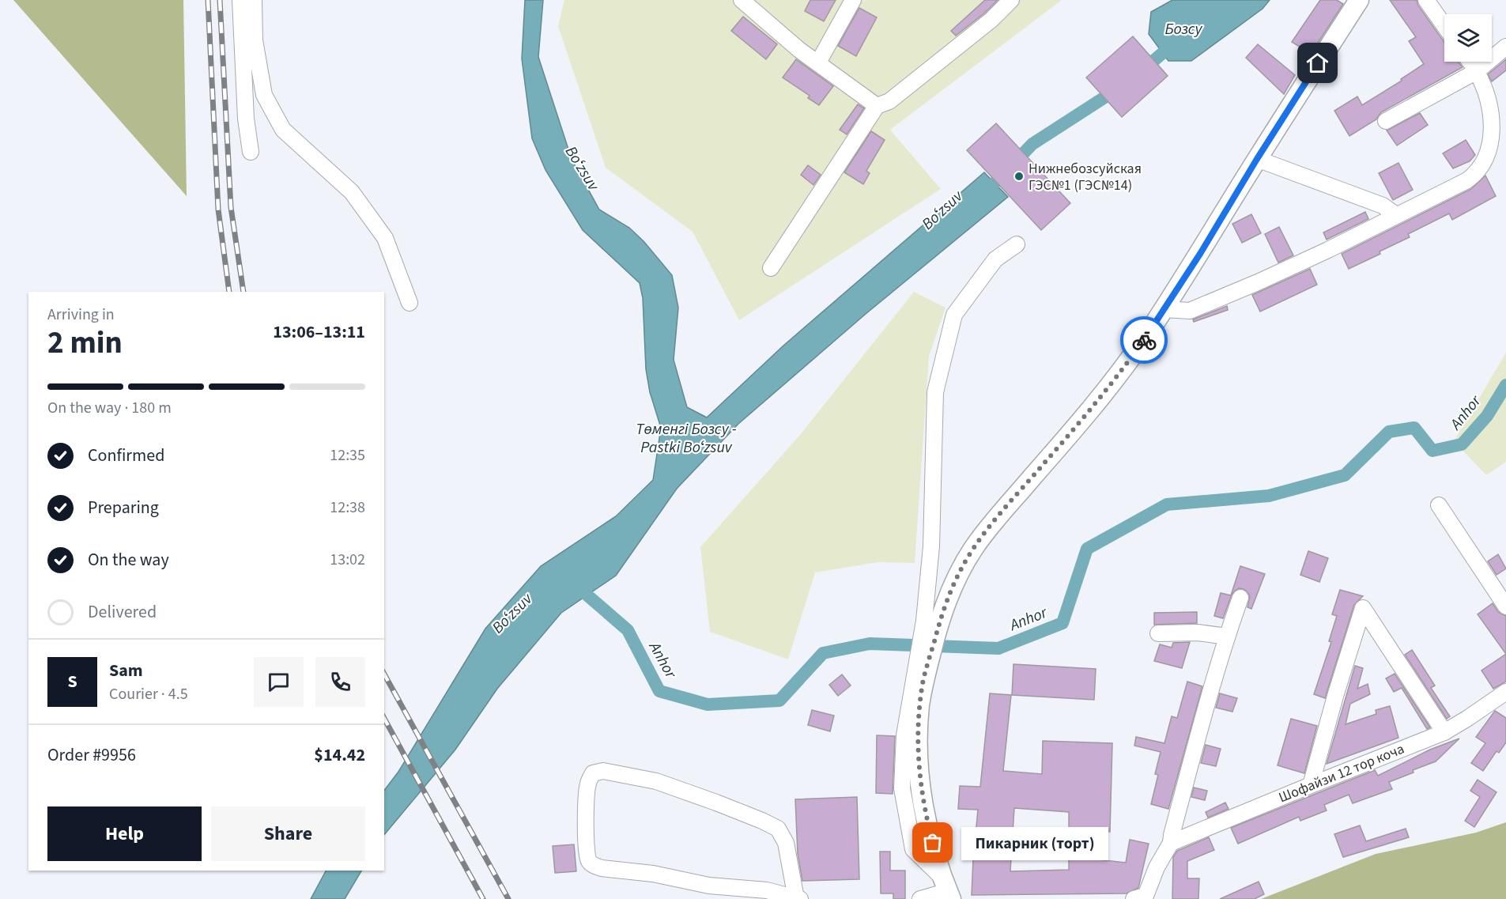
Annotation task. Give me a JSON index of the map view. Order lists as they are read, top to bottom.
{
  "streets": {
    "street": ["Шофайзи 12 тор коча"]
  },
  "water": [
    "Бозсу",
    "Boʻzsuv",
    "Anhor",
    "Төменгі Бозсу - Pastki Boʻzsuv"
  ],
  "places": ["Нижнебозсуйская ГЭС№1 (ГЭС№14)", "Пикарник (торт)"],
  "page": {
    "heading": ["2 min", "Arriving in", "13:06–13:11"],
    "panel": [
      "Sam",
      "Courier · 4.5",
      "Order #9956",
      "$14.42"
    ],
    "bar": "On the way · 180 m",
    "list": [
      ["Confirmed", "12:35"],
      ["Preparing", "12:38"],
      ["On the way", "13:02"],
      "Delivered"
    ],
    "round": "S",
    "buttons": ["Help", "Share"],
    "bubble": "Пикарник (торт)"
  }
}
